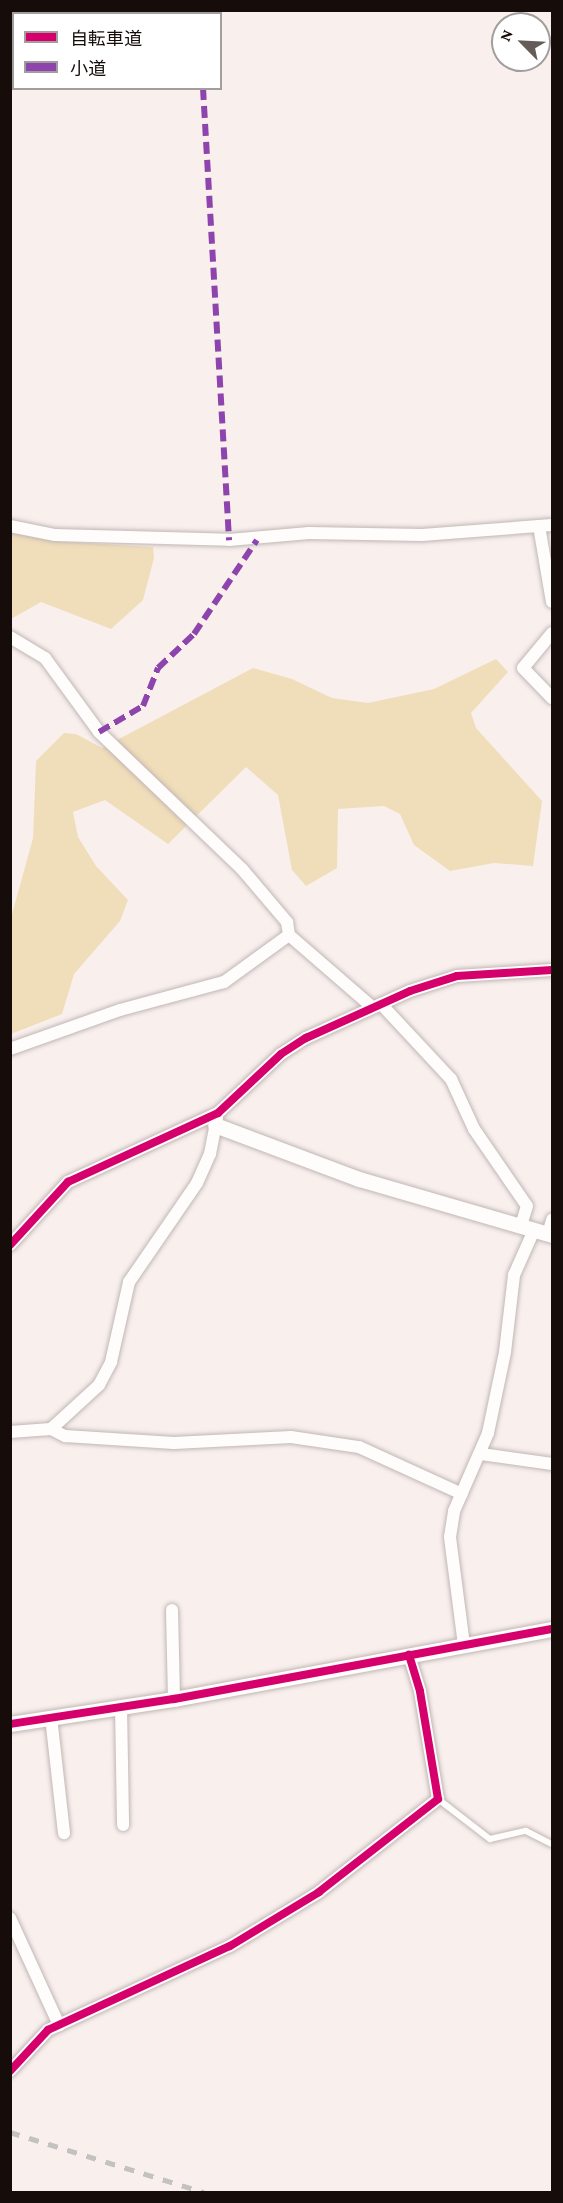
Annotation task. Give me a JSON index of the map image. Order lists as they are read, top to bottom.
{
  "legend": ["自転車道", "小道"],
  "north": "top left"
}
